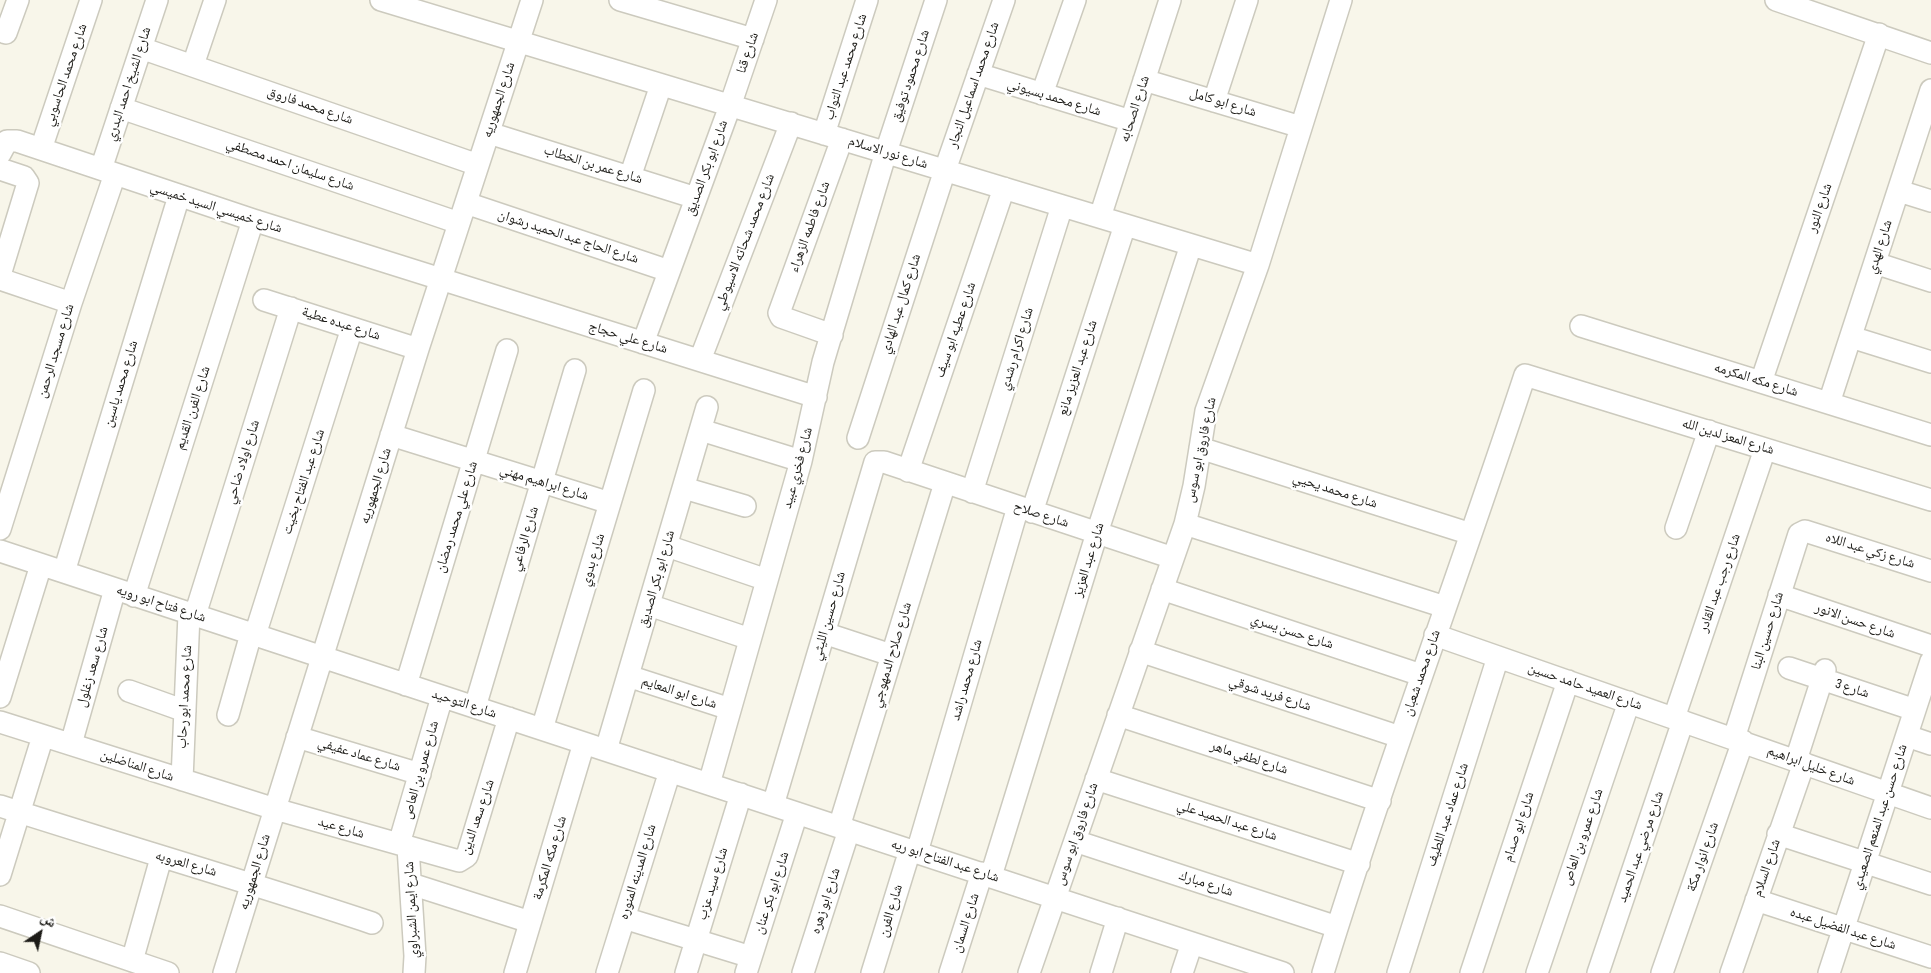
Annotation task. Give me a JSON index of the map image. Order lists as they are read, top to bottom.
{
  "streets": {
    "street": [
      "شارع قنا",
      "شارع محمد عبد التواب",
      "شارع محمد الحاسوبي",
      "شارع محمود توفيق",
      "شارع الشيخ احمد البدري",
      "شارع محمد اسماعيل النجار",
      "شارع محمد بسيوني",
      "شارع الجمهوريه",
      "شارع ابو كامل",
      "شارع محمد فاروق",
      "شارع الصحابه",
      "شارع نور الاسلام",
      "شارع سليمان احمد مصطفي",
      "شارع عمر بن الخطاب",
      "شارع ابو بكر الصديق",
      "شارع خميسي السيد خميسي",
      "شارع النور",
      "شارع فاطمه الزهراء",
      "شارع الحاج عبد الحميد رشوان",
      "شارع محمد شحاته الاسيوطي",
      "شارع الهدي",
      "شارع كمال عبد الهادي",
      "شارع عبده عطية",
      "شارع عطيه ابو سيف",
      "شارع علي حجاج",
      "شارع اكرام رشدي",
      "شارع مسجد الرحمن",
      "شارع عبد العزيز مانع",
      "شارع مكه المكرمه",
      "شارع محمد ياسين",
      "شارع الفرن القديم",
      "شارع المعز لدين الله",
      "شارع فاروق ابو سوس",
      "شارع اولاد ضاحي",
      "شارع فخري عبيد",
      "شارع عبد الفتاح بخيت",
      "شارع ابراهيم مهني",
      "شارع محمد يحيي",
      "شارع صلاح",
      "شارع علي محمد رمضان",
      "شارع الرفاعي",
      "شارع زكي عبد اللاه",
      "شارع بدوي",
      "شارع عبد العزيز",
      "شارع رجب عبد القادر",
      "شارع فتاح ابو رويه",
      "شارع حسين الليثي",
      "شارع حسن الانور",
      "شارع حسين البنا",
      "شارع حسن يسري",
      "شارع صلاح الدمهوجي",
      "شارع سعد زغلول",
      "شارع محمد شعبان",
      "شارع محمد راشد",
      "شارع العميد حامد حسين",
      "شارع 3",
      "شارع ابو المعايم",
      "شارع فريد شوقي",
      "شارع محمد ابو رحاب",
      "شارع التوحيد",
      "شارع عماد عفيفي",
      "شارع لطفي ماهر",
      "شارع المناضلين",
      "شارع خليل ابراهيم",
      "شارع عمرو بن العاص",
      "شارع عماد عبد اللطيف",
      "شارع سعد الدين",
      "شارع حسن عبد المنعم الصعيدي",
      "شارع عبد الحميد علي",
      "شارع ابو صدام",
      "شارع عيد",
      "شارع مرضي عبد الحميد",
      "شارع انوار مكة",
      "شارع مكه المكرمة",
      "شارع عبد الفتاح ابو ريه",
      "شارع العروبه",
      "شارع السلام",
      "شارع المدينه المنوره",
      "شارع سيد عزب",
      "شارع مبارك",
      "شارع ابو بكر عنان",
      "شارع ابو زهره",
      "شارع ايمن الشبراوي",
      "شارع الفرن",
      "شارع السمان",
      "شارع عبد الفضيل عبده"
    ]
  },
  "crossings": [
    ["شارع قنا", "شارع نور الاسلام"],
    ["شارع قنا", "شارع ابو بكر الصديق"],
    ["شارع محمد عبد التواب", "شارع نور الاسلام"],
    ["شارع محمد عبد التواب", "شارع فاطمه الزهراء"],
    ["شارع محمد الحاسوبي", "شارع خميسي السيد خميسي"],
    ["شارع محمود توفيق", "شارع نور الاسلام"],
    ["شارع محمود توفيق", "شارع فخري عبيد"],
    ["شارع الشيخ احمد البدري", "شارع محمد فاروق"],
    ["شارع الشيخ احمد البدري", "شارع سليمان احمد مصطفي"],
    ["شارع الشيخ احمد البدري", "شارع خميسي السيد خميسي"],
    ["شارع الشيخ احمد البدري", "شارع مسجد الرحمن"],
    ["شارع محمد اسماعيل النجار", "شارع محمد بسيوني"],
    ["شارع محمد اسماعيل النجار", "شارع نور الاسلام"],
    ["شارع محمد اسماعيل النجار", "شارع كمال عبد الهادي"],
    ["شارع محمد بسيوني", "شارع الصحابه"],
    ["شارع الجمهوريه", "شارع محمد فاروق"],
    ["شارع الجمهوريه", "شارع نور الاسلام"],
    ["شارع الجمهوريه", "شارع سليمان احمد مصطفي"],
    ["شارع الجمهوريه", "شارع عمر بن الخطاب"],
    ["شارع الجمهوريه", "شارع خميسي السيد خميسي"],
    ["شارع الجمهوريه", "شارع الحاج عبد الحميد رشوان"],
    ["شارع الجمهوريه", "شارع عبده عطية"],
    ["شارع الجمهوريه", "شارع علي حجاج"],
    ["شارع الجمهوريه", "شارع ابراهيم مهني"],
    ["شارع الجمهوريه", "شارع فتاح ابو رويه"],
    ["شارع الجمهوريه", "شارع التوحيد"],
    ["شارع الجمهوريه", "شارع عماد عفيفي"],
    ["شارع الجمهوريه", "شارع المناضلين"],
    ["شارع الجمهوريه", "شارع عيد"],
    ["شارع الجمهوريه", "شارع العروبه"],
    ["شارع ابو كامل", "شارع الصحابه"],
    ["شارع ابو كامل", "شارع فاروق ابو سوس"],
    ["شارع الصحابه", "شارع نور الاسلام"],
    ["شارع نور الاسلام", "شارع ابو بكر الصديق"],
    ["شارع نور الاسلام", "شارع فاطمه الزهراء"],
    ["شارع نور الاسلام", "شارع محمد شحاته الاسيوطي"],
    ["شارع نور الاسلام", "شارع كمال عبد الهادي"],
    ["شارع نور الاسلام", "شارع عطيه ابو سيف"],
    ["شارع نور الاسلام", "شارع اكرام رشدي"],
    ["شارع نور الاسلام", "شارع عبد العزيز مانع"],
    ["شارع نور الاسلام", "شارع فاروق ابو سوس"],
    ["شارع نور الاسلام", "شارع فخري عبيد"],
    ["شارع نور الاسلام", "شارع عبد العزيز"],
    ["شارع سليمان احمد مصطفي", "شارع الحاج عبد الحميد رشوان"],
    ["شارع عمر بن الخطاب", "شارع ابو بكر الصديق"],
    ["شارع ابو بكر الصديق", "شارع الحاج عبد الحميد رشوان"],
    ["شارع ابو بكر الصديق", "شارع علي حجاج"],
    ["شارع ابو بكر الصديق", "شارع ابو المعايم"],
    ["شارع ابو بكر الصديق", "شارع التوحيد"],
    ["شارع ابو بكر الصديق", "شارع عبد الفتاح ابو ريه"],
    ["شارع خميسي السيد خميسي", "شارع علي حجاج"],
    ["شارع خميسي السيد خميسي", "شارع مسجد الرحمن"],
    ["شارع خميسي السيد خميسي", "شارع محمد ياسين"],
    ["شارع خميسي السيد خميسي", "شارع الفرن القديم"],
    ["شارع النور", "شارع مكه المكرمه"],
    ["شارع فاطمه الزهراء", "شارع فخري عبيد"],
    ["شارع محمد شحاته الاسيوطي", "شارع علي حجاج"],
    ["شارع الهدي", "شارع مكه المكرمه"],
    ["شارع عبده عطية", "شارع اولاد ضاحي"],
    ["شارع عبده عطية", "شارع عبد الفتاح بخيت"],
    ["شارع عطيه ابو سيف", "شارع صلاح"],
    ["شارع عطيه ابو سيف", "شارع حسين الليثي"],
    ["شارع علي حجاج", "شارع فخري عبيد"],
    ["شارع اكرام رشدي", "شارع صلاح"],
    ["شارع عبد العزيز مانع", "شارع صلاح"],
    ["شارع عبد العزيز مانع", "شارع محمد راشد"],
    ["شارع محمد ياسين", "شارع فتاح ابو رويه"],
    ["شارع الفرن القديم", "شارع فتاح ابو رويه"],
    ["شارع الفرن القديم", "شارع سعد زغلول"],
    ["شارع المعز لدين الله", "شارع رجب عبد القادر"],
    ["شارع المعز لدين الله", "شارع محمد شعبان"],
    ["شارع فاروق ابو سوس", "شارع محمد يحيي"],
    ["شارع فاروق ابو سوس", "شارع صلاح"],
    ["شارع فاروق ابو سوس", "شارع حسن يسري"],
    ["شارع فاروق ابو سوس", "شارع فريد شوقي"],
    ["شارع فاروق ابو سوس", "شارع لطفي ماهر"],
    ["شارع فاروق ابو سوس", "شارع عبد الحميد علي"],
    ["شارع فاروق ابو سوس", "شارع عبد الفتاح ابو ريه"],
    ["شارع فاروق ابو سوس", "شارع مبارك"],
    ["شارع اولاد ضاحي", "شارع فتاح ابو رويه"],
    ["شارع اولاد ضاحي", "شارع محمد ابو رحاب"],
    ["شارع فخري عبيد", "شارع ابو المعايم"],
    ["شارع فخري عبيد", "شارع عبد الفتاح ابو ريه"],
    ["شارع عبد الفتاح بخيت", "شارع فتاح ابو رويه"],
    ["شارع ابراهيم مهني", "شارع علي محمد رمضان"],
    ["شارع ابراهيم مهني", "شارع الرفاعي"],
    ["شارع ابراهيم مهني", "شارع بدوي"],
    ["شارع محمد يحيي", "شارع محمد شعبان"],
    ["شارع صلاح", "شارع عبد العزيز"],
    ["شارع صلاح", "شارع حسين الليثي"],
    ["شارع صلاح", "شارع صلاح الدمهوجي"],
    ["شارع صلاح", "شارع محمد راشد"],
    ["شارع علي محمد رمضان", "شارع التوحيد"],
    ["شارع الرفاعي", "شارع التوحيد"],
    ["شارع زكي عبد اللاه", "شارع حسين البنا"],
    ["شارع بدوي", "شارع التوحيد"],
    ["شارع عبد العزيز", "شارع عبد الفتاح ابو ريه"],
    ["شارع عبد العزيز", "شارع السمان"],
    ["شارع رجب عبد القادر", "شارع العميد حامد حسين"],
    ["شارع رجب عبد القادر", "شارع مرضي عبد الحميد"],
    ["شارع فتاح ابو رويه", "شارع سعد زغلول"],
    ["شارع فتاح ابو رويه", "شارع محمد ابو رحاب"],
    ["شارع فتاح ابو رويه", "شارع التوحيد"],
    ["شارع حسين الليثي", "شارع عبد الفتاح ابو ريه"],
    ["شارع حسن الانور", "شارع حسين البنا"],
    ["شارع حسين البنا", "شارع العميد حامد حسين"],
    ["شارع حسين البنا", "شارع خليل ابراهيم"],
    ["شارع حسين البنا", "شارع انوار مكة"],
    ["شارع حسن يسري", "شارع محمد شعبان"],
    ["شارع صلاح الدمهوجي", "شارع عبد الفتاح ابو ريه"],
    ["شارع صلاح الدمهوجي", "شارع ابو زهره"],
    ["شارع سعد زغلول", "شارع المناضلين"],
    ["شارع محمد شعبان", "شارع العميد حامد حسين"],
    ["شارع محمد شعبان", "شارع فريد شوقي"],
    ["شارع محمد شعبان", "شارع لطفي ماهر"],
    ["شارع محمد شعبان", "شارع عبد الحميد علي"],
    ["شارع محمد شعبان", "شارع مبارك"],
    ["شارع محمد راشد", "شارع عبد الفتاح ابو ريه"],
    ["شارع محمد راشد", "شارع الفرن"],
    ["شارع العميد حامد حسين", "شارع خليل ابراهيم"],
    ["شارع العميد حامد حسين", "شارع عمرو بن العاص"],
    ["شارع العميد حامد حسين", "شارع عماد عبد اللطيف"],
    ["شارع العميد حامد حسين", "شارع ابو صدام"],
    ["شارع العميد حامد حسين", "شارع مرضي عبد الحميد"],
    ["شارع العميد حامد حسين", "شارع انوار مكة"],
    ["شارع 3", "شارع حسن عبد المنعم الصعيدي"],
    ["شارع 3", "شارع السلام"],
    ["شارع محمد ابو رحاب", "شارع المناضلين"],
    ["شارع التوحيد", "شارع عمرو بن العاص"],
    ["شارع التوحيد", "شارع سعد الدين"],
    ["شارع التوحيد", "شارع مكه المكرمة"],
    ["شارع التوحيد", "شارع عبد الفتاح ابو ريه"],
    ["شارع عماد عفيفي", "شارع عمرو بن العاص"],
    ["شارع المناضلين", "شارع عيد"],
    ["شارع خليل ابراهيم", "شارع حسن عبد المنعم الصعيدي"],
    ["شارع خليل ابراهيم", "شارع انوار مكة"],
    ["شارع خليل ابراهيم", "شارع السلام"],
    ["شارع عمرو بن العاص", "شارع سعد الدين"],
    ["شارع عمرو بن العاص", "شارع عيد"],
    ["شارع عمرو بن العاص", "شارع ايمن الشبراوي"],
    ["شارع سعد الدين", "شارع عيد"],
    ["شارع سعد الدين", "شارع ايمن الشبراوي"],
    ["شارع حسن عبد المنعم الصعيدي", "شارع عبد الفضيل عبده"],
    ["شارع عيد", "شارع ايمن الشبراوي"],
    ["شارع عبد الفتاح ابو ريه", "شارع المدينه المنوره"],
    ["شارع عبد الفتاح ابو ريه", "شارع سيد عزب"],
    ["شارع عبد الفتاح ابو ريه", "شارع ابو بكر عنان"],
    ["شارع عبد الفتاح ابو ريه", "شارع ابو زهره"],
    ["شارع عبد الفتاح ابو ريه", "شارع الفرن"],
    ["شارع عبد الفتاح ابو ريه", "شارع السمان"],
    ["شارع السلام", "شارع عبد الفضيل عبده"]
  ],
  "north": "top right"
}
